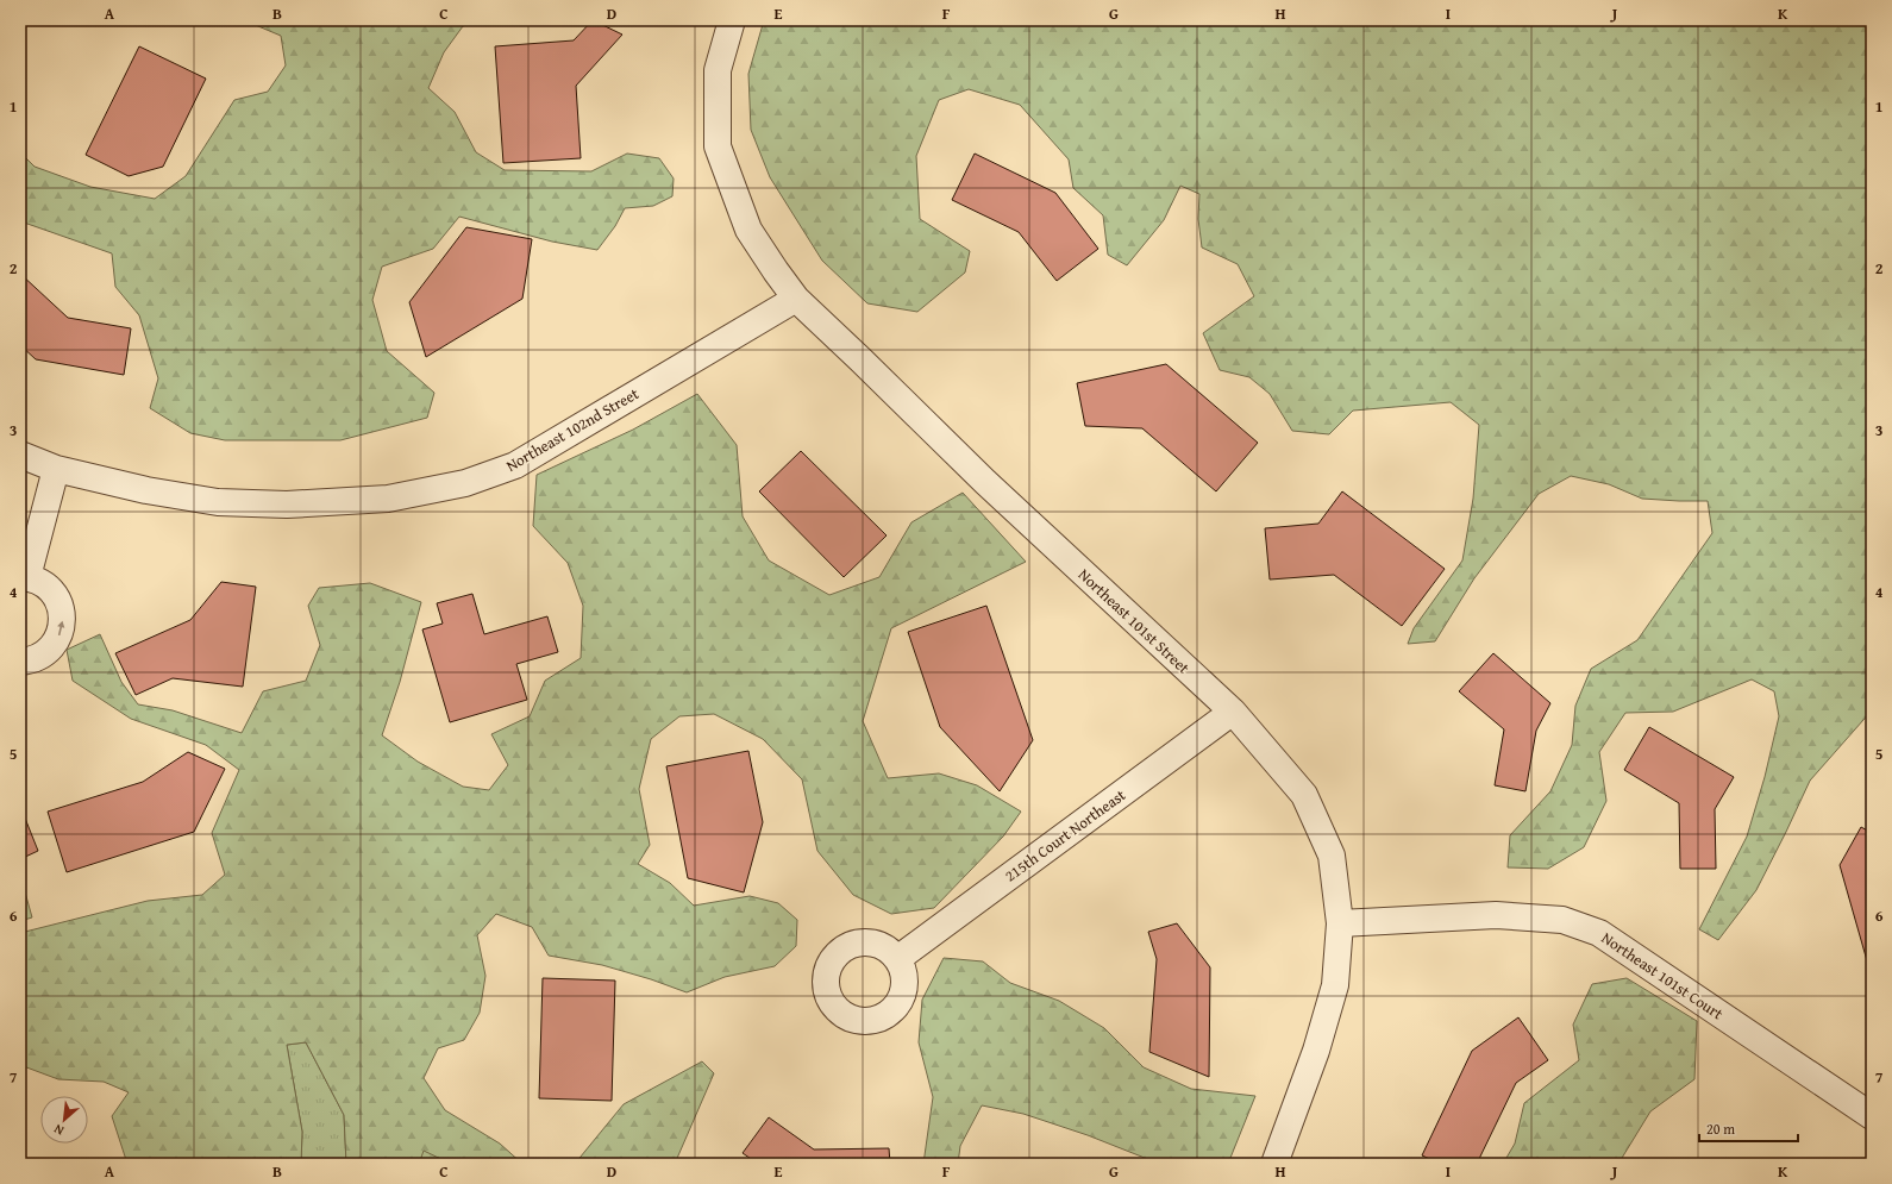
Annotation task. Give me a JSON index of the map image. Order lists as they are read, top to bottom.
{
  "streets": {
    "street": [
      "Northeast 102nd Street",
      "Northeast 101st Street",
      "215th Court Northeast",
      "Northeast 101st Court"
    ]
  },
  "crossings": [
    ["Northeast 102nd Street", "Northeast 101st Street"],
    ["Northeast 101st Street", "215th Court Northeast"],
    ["Northeast 101st Street", "Northeast 101st Court"]
  ],
  "scale_bar": "20 m",
  "north": "bottom left",
  "grid": {
    "columns": [
      "A",
      "B",
      "C",
      "D",
      "E",
      "F",
      "G",
      "H",
      "I",
      "J",
      "K"
    ],
    "rows": [
      "1",
      "2",
      "3",
      "4",
      "5",
      "6",
      "7"
    ]
  }
}
